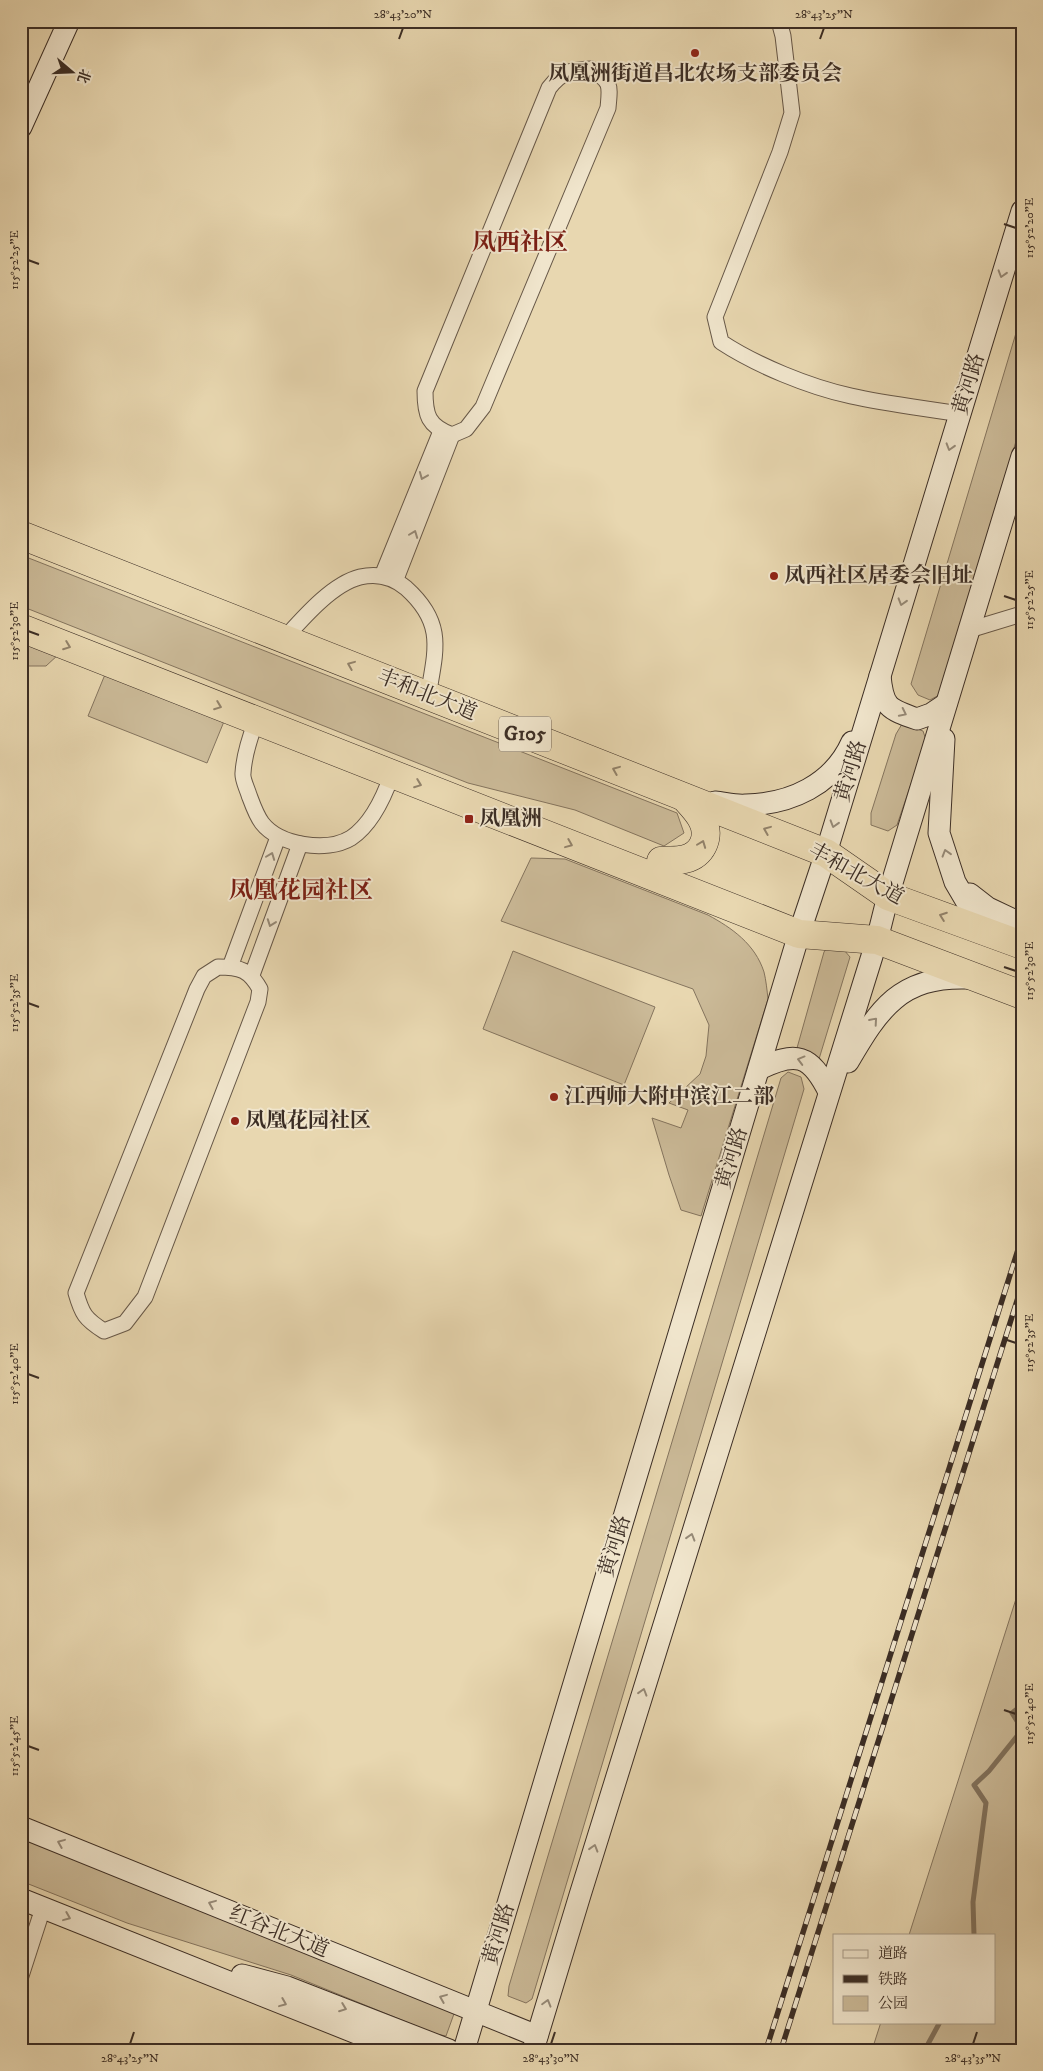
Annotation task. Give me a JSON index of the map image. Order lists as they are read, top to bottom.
{
  "streets": {
    "highway": ["丰和北大道", "G105"],
    "main road": ["黄河路", "红谷北大道"]
  },
  "crossings": [
    ["黄河路", "丰和北大道"],
    ["黄河路", "红谷北大道"]
  ],
  "districts": ["凤西社区", "凤凰花园社区"],
  "places": {
    "other": [
      "凤凰洲街道昌北农场支部委员会",
      "凤西社区居委会旧址",
      "江西师大附中滨江二部",
      "凤凰花园社区"
    ],
    "transit": ["凤凰洲"]
  },
  "legend": ["道路", "铁路", "公园"],
  "north": "right",
  "coordinates": [
    "28°43'20\"N",
    "28°43'25\"N",
    "115°52'20\"E",
    "115°52'25\"E",
    "115°52'30\"E",
    "115°52'35\"E",
    "115°52'40\"E",
    "115°52'45\"E",
    "28°43'30\"N",
    "28°43'35\"N"
  ]
}
